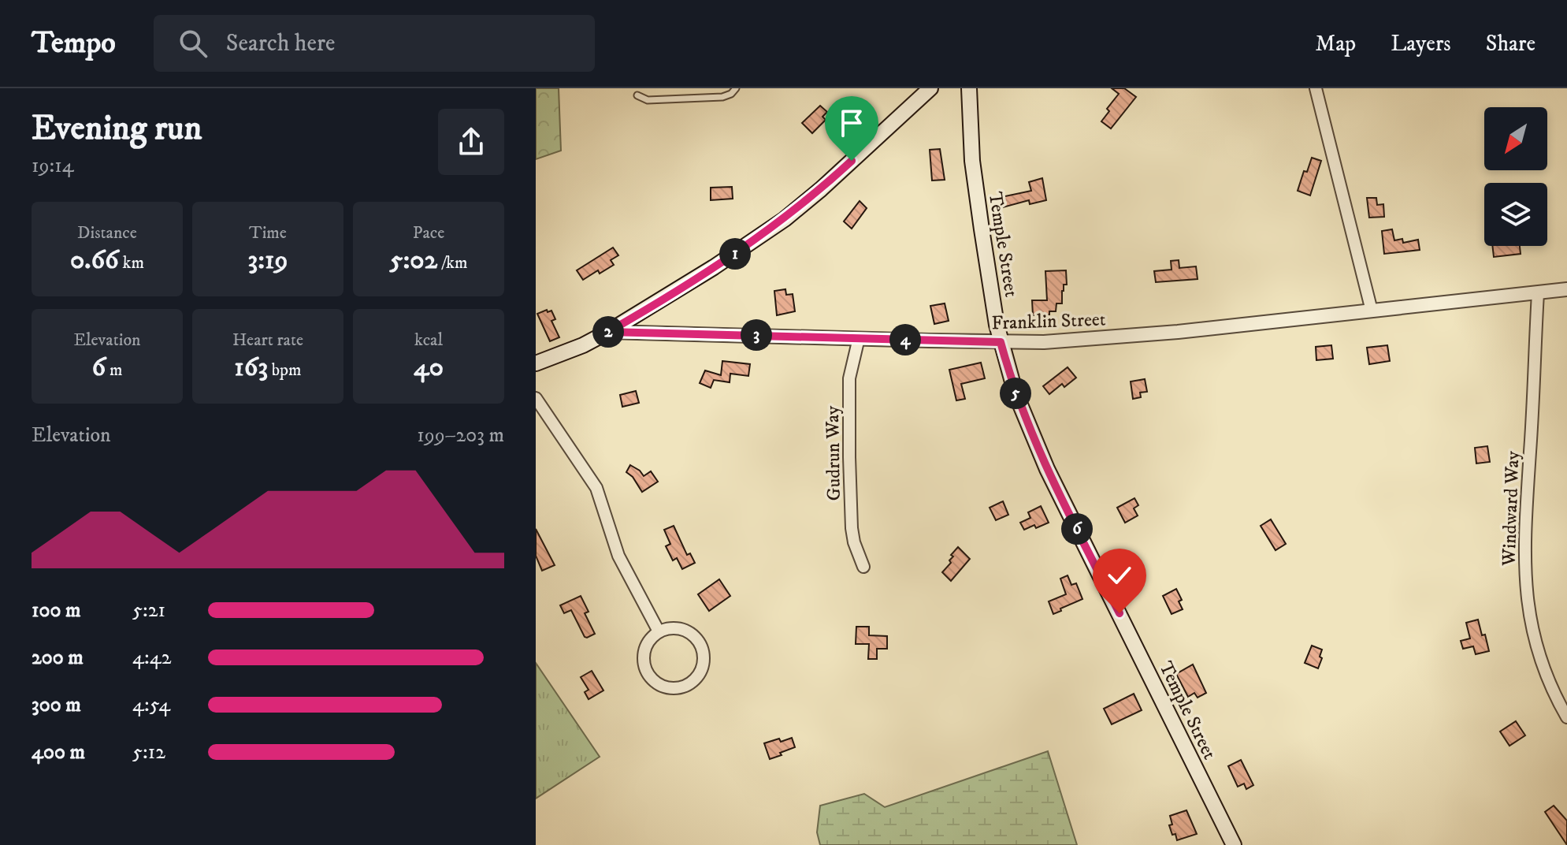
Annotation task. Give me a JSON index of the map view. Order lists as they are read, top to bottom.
{
  "streets": {
    "main road": ["Temple Street", "Franklin Street"],
    "street": ["Gudrun Way", "Windward Way"]
  },
  "crossings": [
    ["Temple Street", "Franklin Street"],
    ["Franklin Street", "Gudrun Way"],
    ["Franklin Street", "Windward Way"]
  ],
  "north": "bottom left",
  "page": {
    "header": "Tempo",
    "search": "Search here",
    "nav": ["Map", "Layers", "Share"],
    "heading": ["Evening run", "19:14"],
    "stats": [
      ["Distance", "0.66 km"],
      ["Time", "3:19"],
      ["Pace", "5:02 /km"],
      ["Elevation", "6 m"],
      ["Heart rate", "163 bpm"],
      ["kcal", "40"]
    ],
    "pins": [
      "1",
      "2",
      "3",
      "4",
      "5",
      "6"
    ],
    "chart": ["Elevation", "199–203 m"],
    "list": [
      {
        "name": "100 m",
        "note": "5:21"
      },
      {
        "name": "200 m",
        "note": "4:42"
      },
      {
        "name": "300 m",
        "note": "4:54"
      },
      {
        "name": "400 m",
        "note": "5:12"
      }
    ]
  }
}
